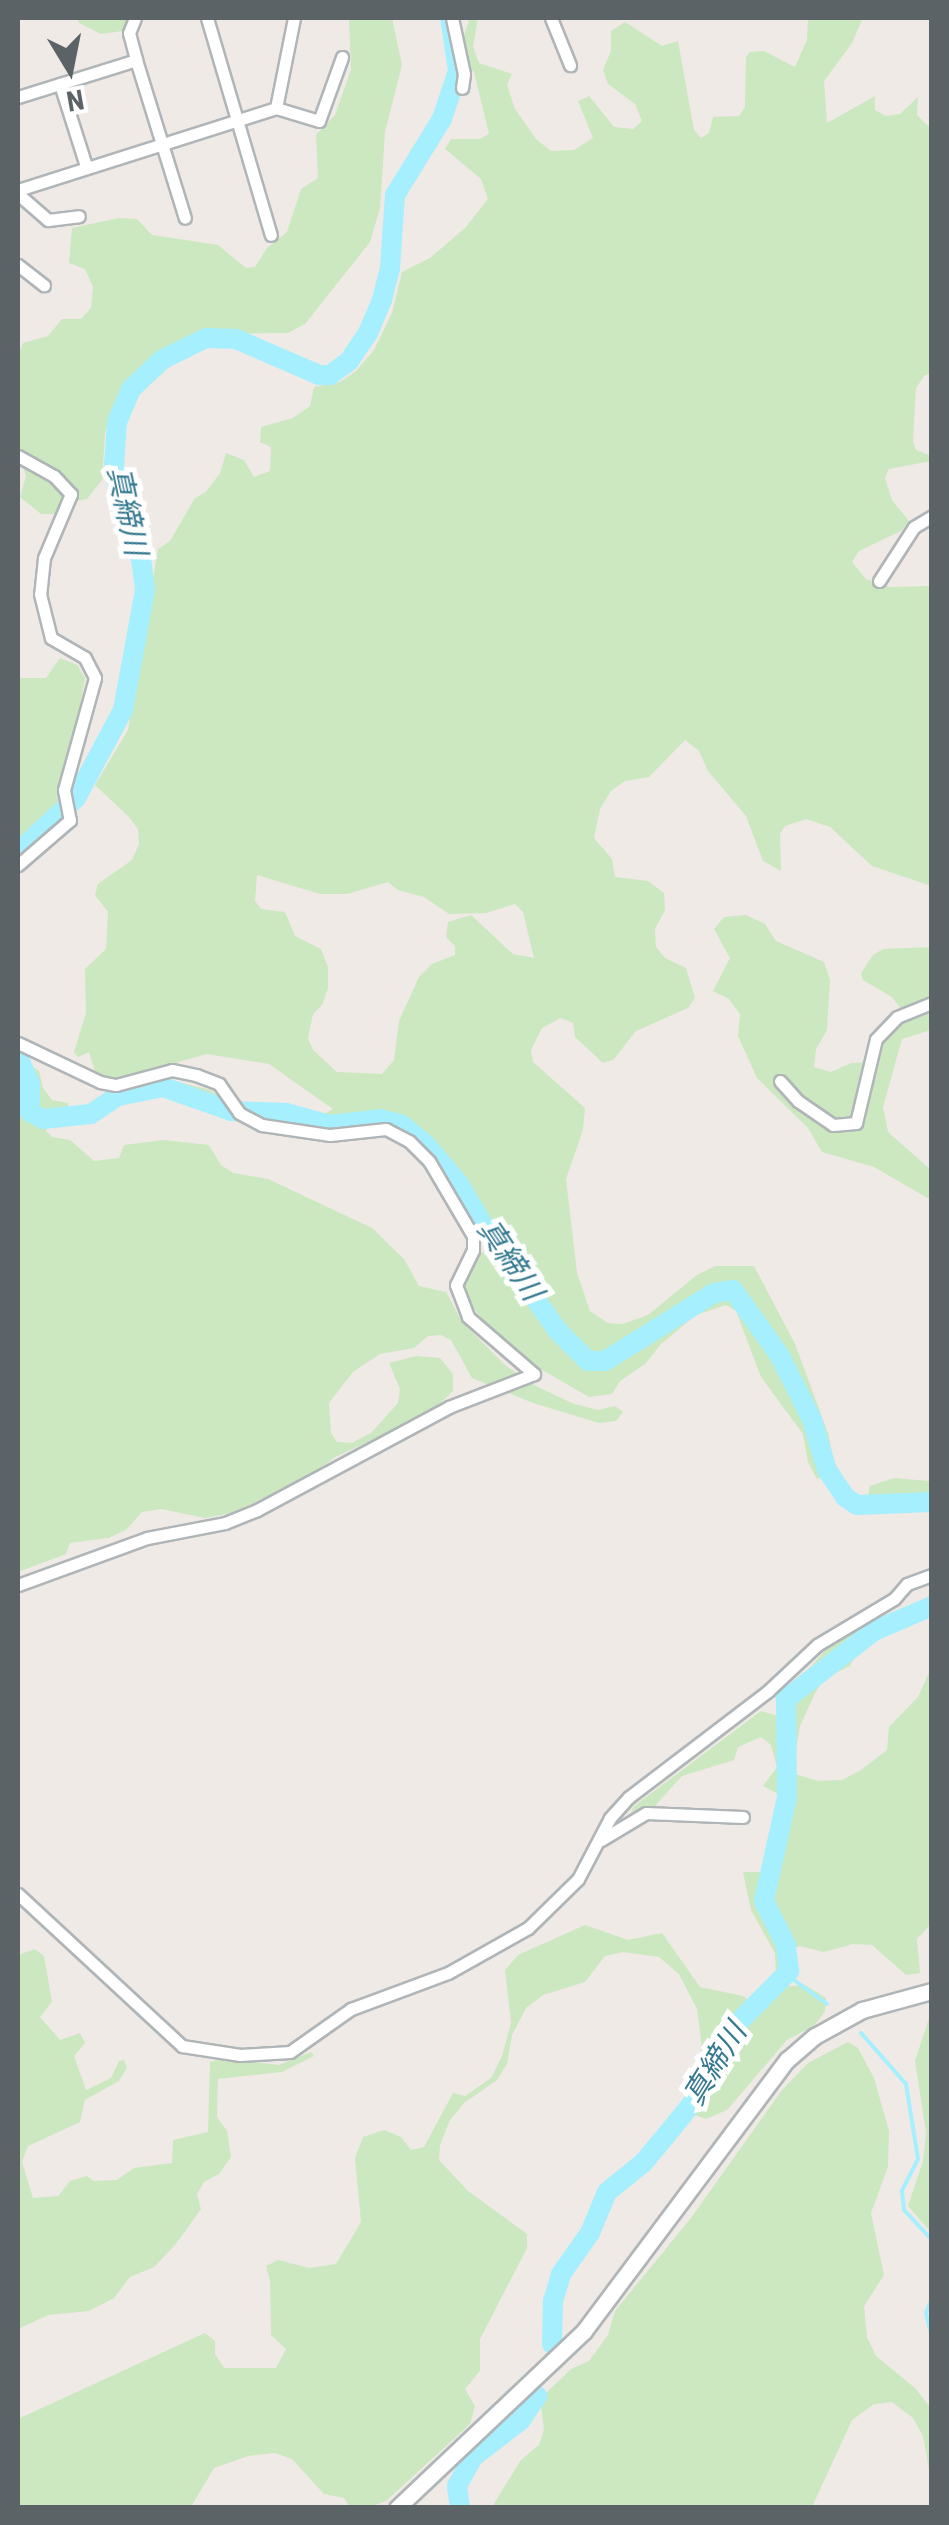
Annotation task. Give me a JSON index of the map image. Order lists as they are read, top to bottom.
{
  "water": ["真締川"],
  "north": "bottom"
}
